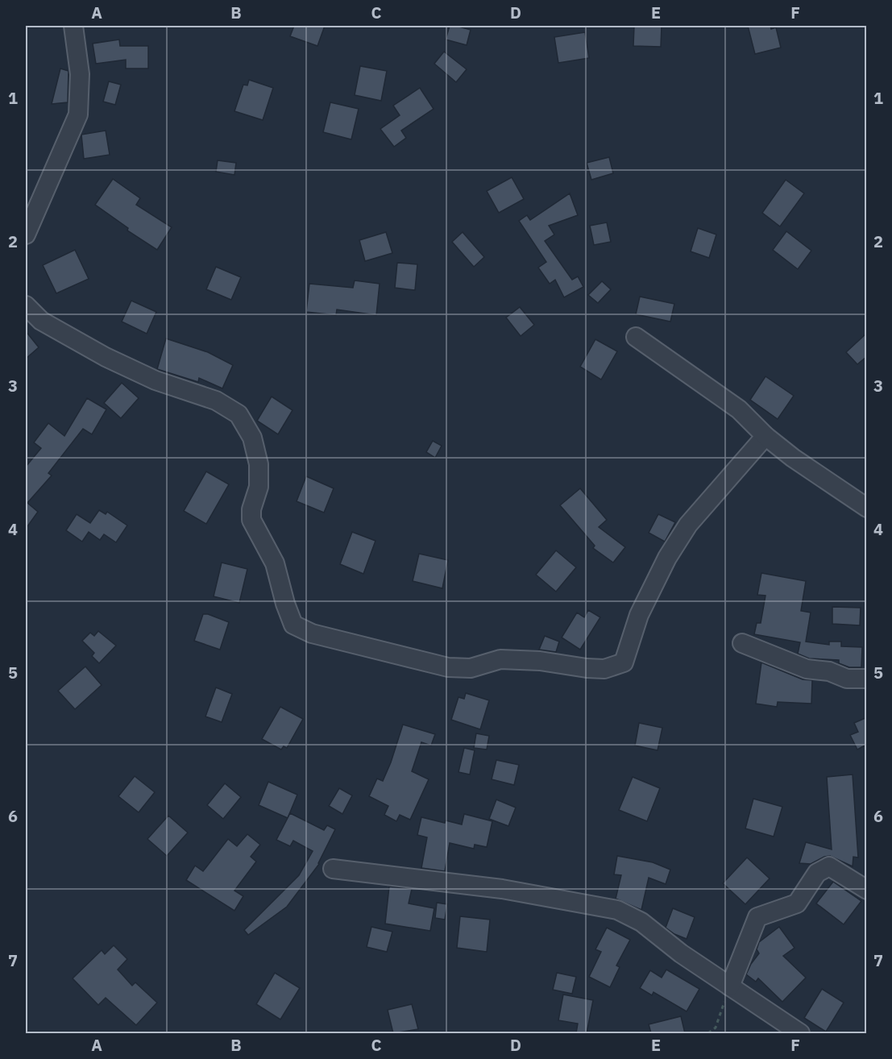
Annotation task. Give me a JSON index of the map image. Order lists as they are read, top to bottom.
{
  "grid": {
    "columns": [
      "A",
      "B",
      "C",
      "D",
      "E",
      "F"
    ],
    "rows": [
      "1",
      "2",
      "3",
      "4",
      "5",
      "6",
      "7"
    ]
  }
}
